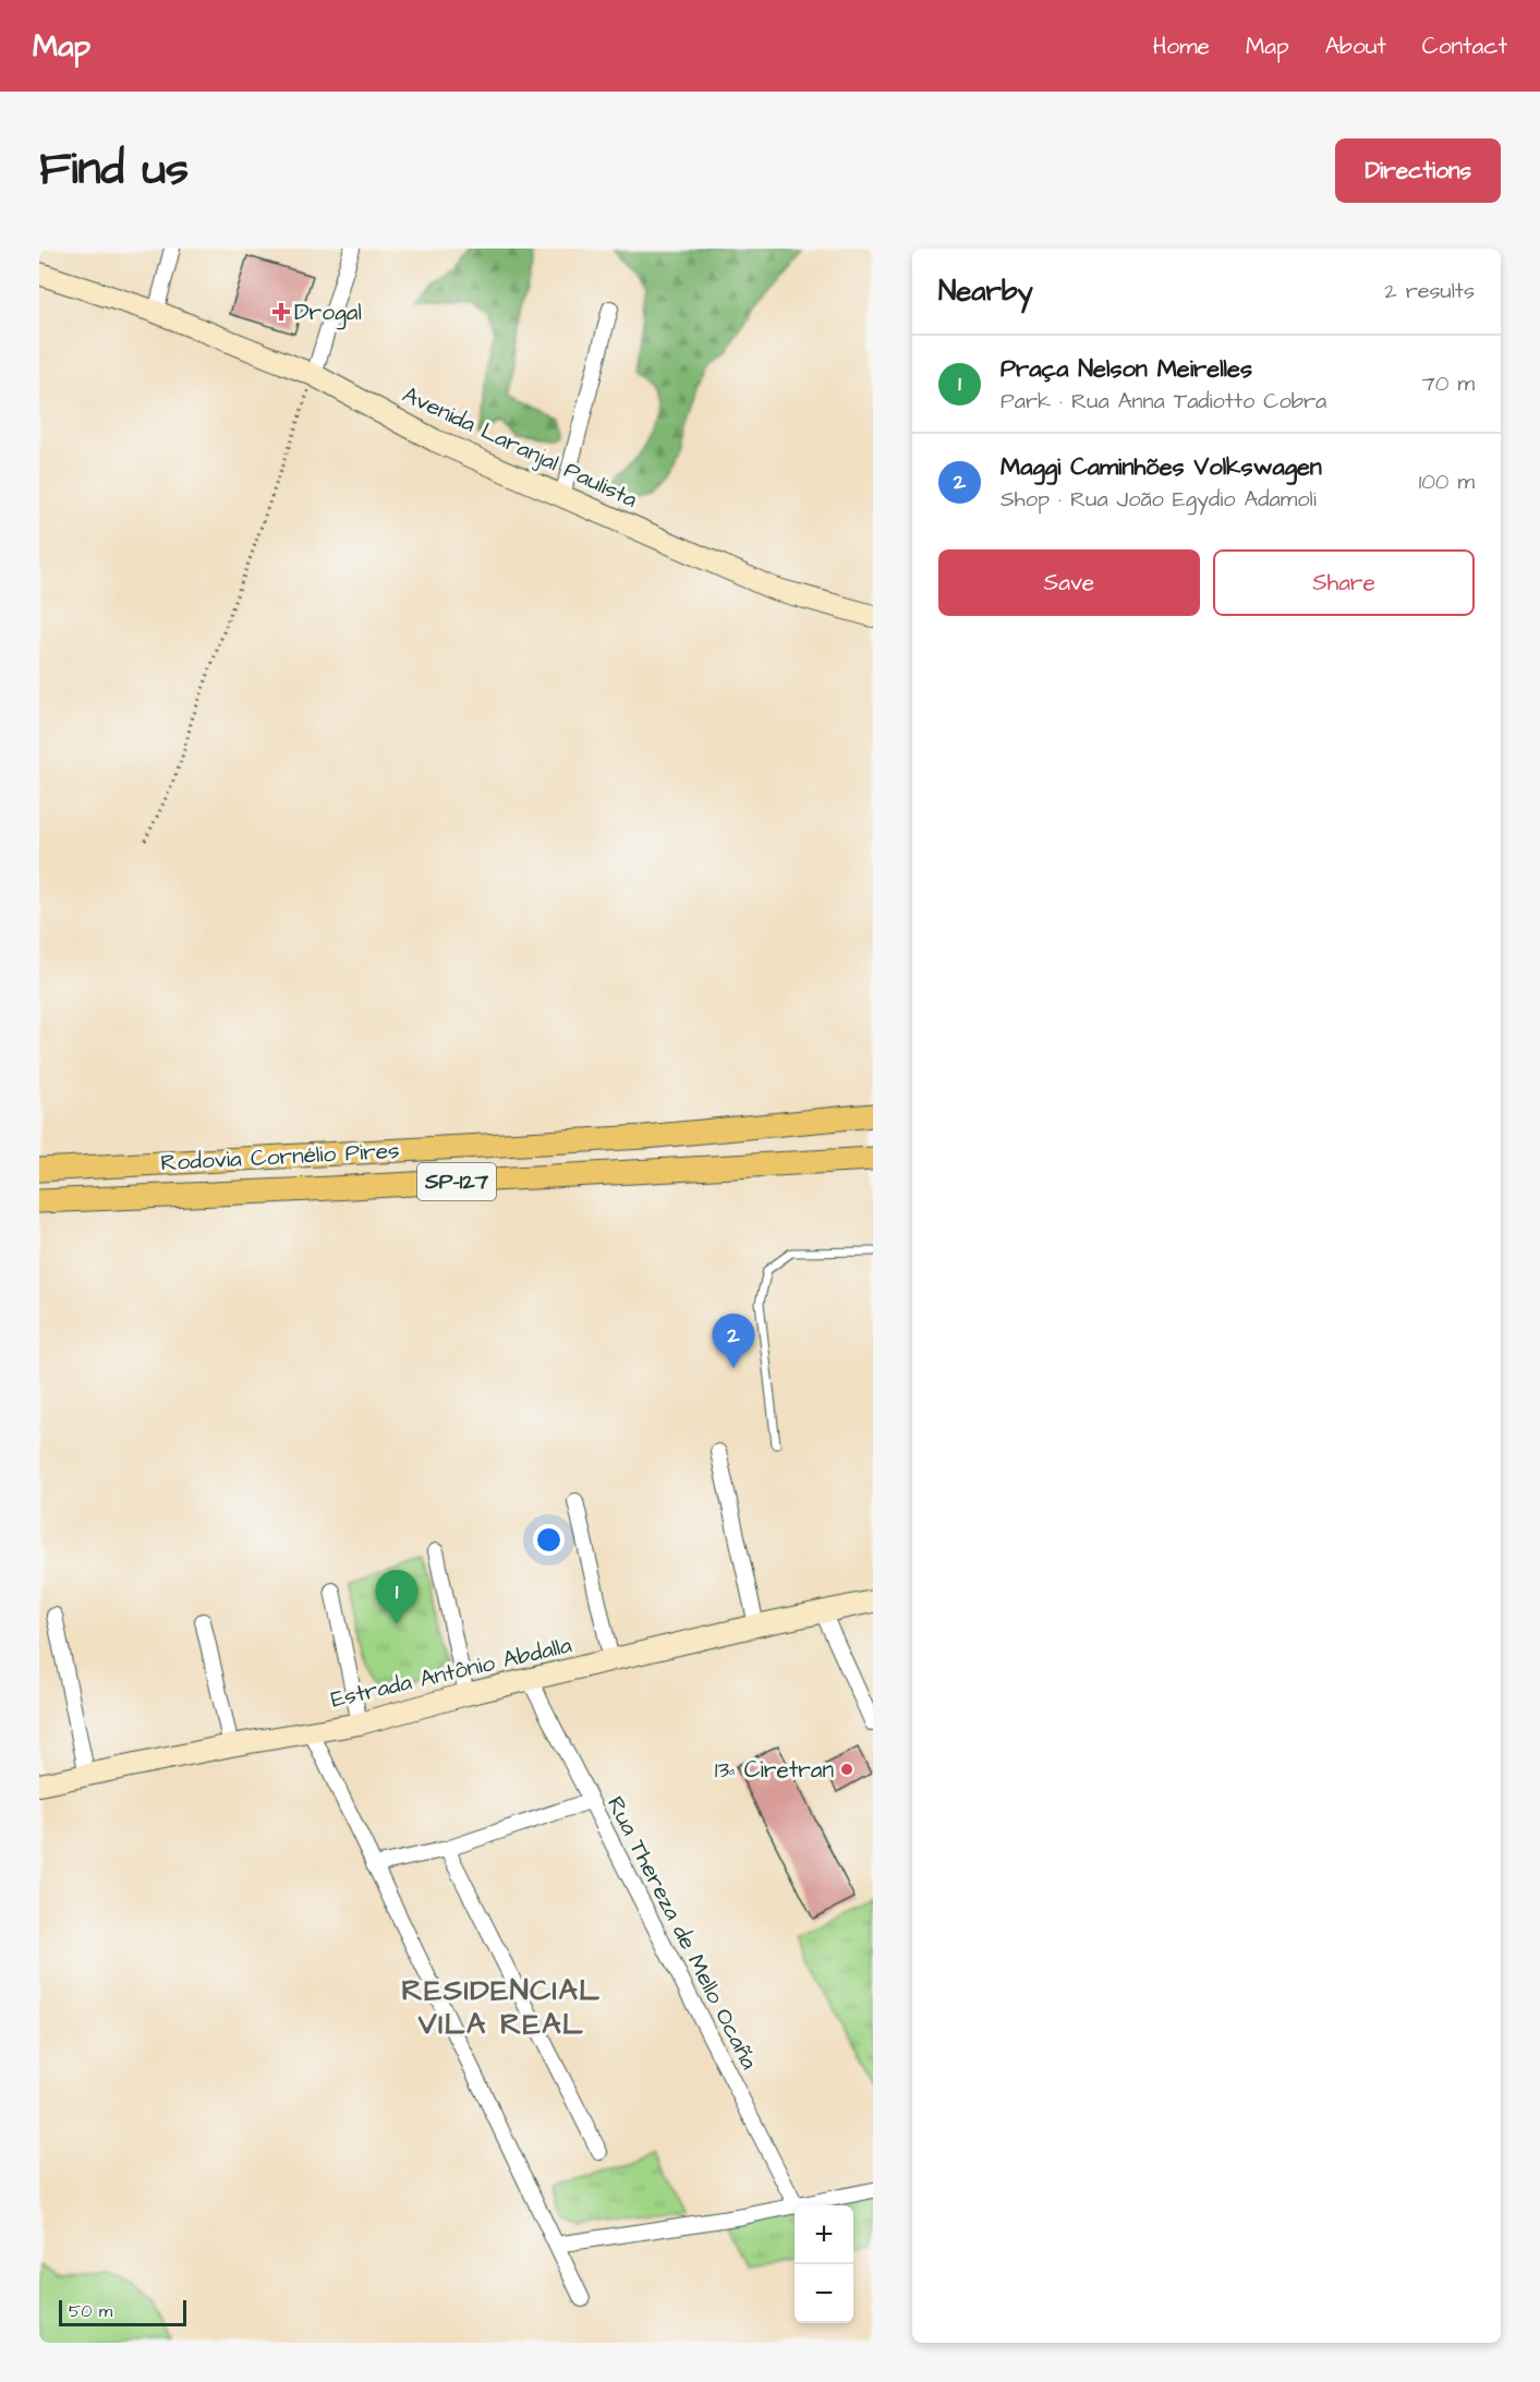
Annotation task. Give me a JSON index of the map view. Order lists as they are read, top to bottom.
{
  "streets": {
    "main road": ["Rodovia Cornélio Pires", "SP-127"],
    "street": ["Avenida Laranjal Paulista", "Estrada Antônio Abdalla", "Rua Thereza de Mello Ocaña"]
  },
  "crossings": [
    ["Estrada Antônio Abdalla", "Rua Thereza de Mello Ocaña"]
  ],
  "districts": ["RESIDENCIAL VILA REAL"],
  "places": {
    "health": ["Drogal"],
    "other": ["13ª Ciretran"]
  },
  "scale_bar": "50 m",
  "page": {
    "header": "Map",
    "nav": [
      "Home",
      "Map",
      "About",
      "Contact"
    ],
    "title": "Find us",
    "buttons": [
      "Directions",
      ["Save", "Share"]
    ],
    "heading": ["Nearby", "2 results"],
    "list": [
      {
        "mark": "1",
        "name": "Praça Nelson Meirelles",
        "note": "Park · Rua Anna Tadiotto Cobra",
        "value": "70 m"
      },
      {
        "mark": "2",
        "name": "Maggi Caminhões Volkswagen",
        "note": "Shop · Rua João Egydio Adamoli",
        "value": "100 m"
      }
    ],
    "pins": ["2", "1"],
    "map_buttons": ["+", "−"],
    "scale": "50 m"
  }
}
